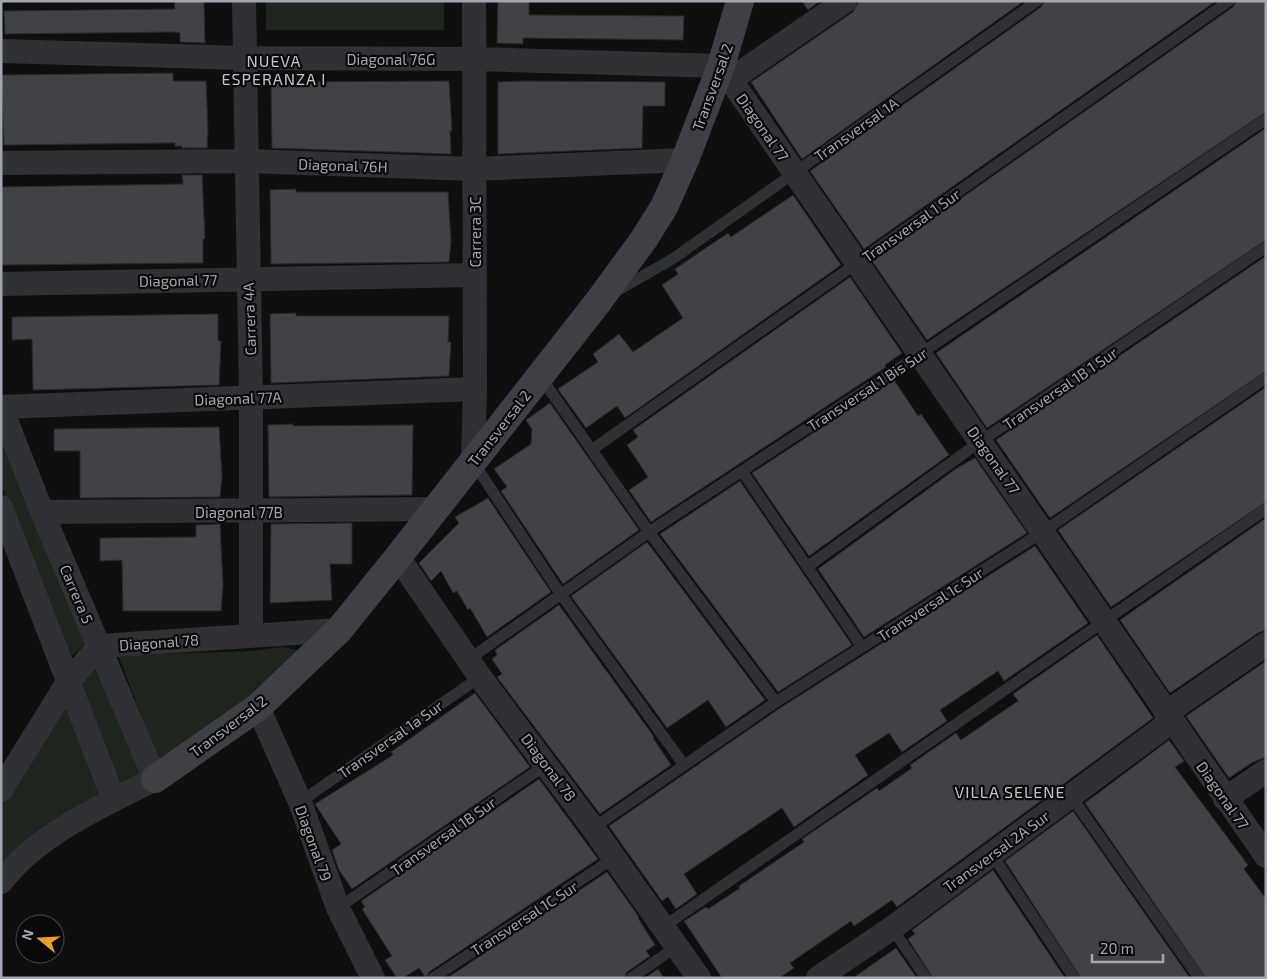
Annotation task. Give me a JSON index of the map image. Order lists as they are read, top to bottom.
{
  "streets": {
    "street": [
      "Diagonal 76G",
      "Transversal 2",
      "Diagonal 77",
      "Diagonal 76H",
      "Carrera 3C",
      "Carrera 4A",
      "Diagonal 77A",
      "Diagonal 77B",
      "Carrera 5",
      "Diagonal 78",
      "Diagonal 79",
      "Transversal 2A Sur"
    ],
    "lane": [
      "Transversal 1A",
      "Transversal 1 Sur",
      "Transversal 1B 1 Sur",
      "Transversal 1 Bis Sur",
      "Transversal 1c Sur",
      "Transversal 1a Sur",
      "Transversal 1B Sur",
      "Transversal 1C Sur"
    ]
  },
  "crossings": [
    ["Diagonal 76G", "Transversal 2"],
    ["Diagonal 76G", "Diagonal 77"],
    ["Diagonal 76G", "Carrera 3C"],
    ["Diagonal 76G", "Carrera 4A"],
    ["Transversal 2", "Diagonal 77"],
    ["Transversal 2", "Transversal 1A"],
    ["Transversal 2", "Diagonal 76H"],
    ["Transversal 2", "Carrera 3C"],
    ["Transversal 2", "Diagonal 77B"],
    ["Transversal 2", "Carrera 5"],
    ["Transversal 2", "Diagonal 78"],
    ["Transversal 2", "Diagonal 79"],
    ["Diagonal 77", "Transversal 1A"],
    ["Diagonal 77", "Transversal 1 Sur"],
    ["Diagonal 77", "Carrera 3C"],
    ["Diagonal 77", "Carrera 4A"],
    ["Diagonal 77", "Transversal 1B 1 Sur"],
    ["Diagonal 77", "Transversal 1 Bis Sur"],
    ["Diagonal 77", "Transversal 1c Sur"],
    ["Diagonal 77", "Transversal 2A Sur"],
    ["Diagonal 76H", "Carrera 3C"],
    ["Diagonal 76H", "Carrera 4A"],
    ["Carrera 3C", "Diagonal 77A"],
    ["Carrera 4A", "Diagonal 77A"],
    ["Carrera 4A", "Diagonal 77B"],
    ["Carrera 4A", "Diagonal 78"],
    ["Transversal 1 Bis Sur", "Diagonal 78"],
    ["Transversal 1 Bis Sur", "Transversal 1a Sur"],
    ["Diagonal 77A", "Carrera 5"],
    ["Diagonal 77B", "Carrera 5"],
    ["Carrera 5", "Diagonal 78"],
    ["Transversal 1c Sur", "Diagonal 78"],
    ["Diagonal 78", "Transversal 1a Sur"],
    ["Diagonal 78", "Transversal 1B Sur"],
    ["Diagonal 78", "Transversal 1C Sur"],
    ["Transversal 1a Sur", "Diagonal 79"],
    ["Transversal 1B Sur", "Diagonal 79"]
  ],
  "districts": ["NUEVA ESPERANZA I", "VILLA SELENE"],
  "scale_bar": "20 m",
  "north": "left"
}
